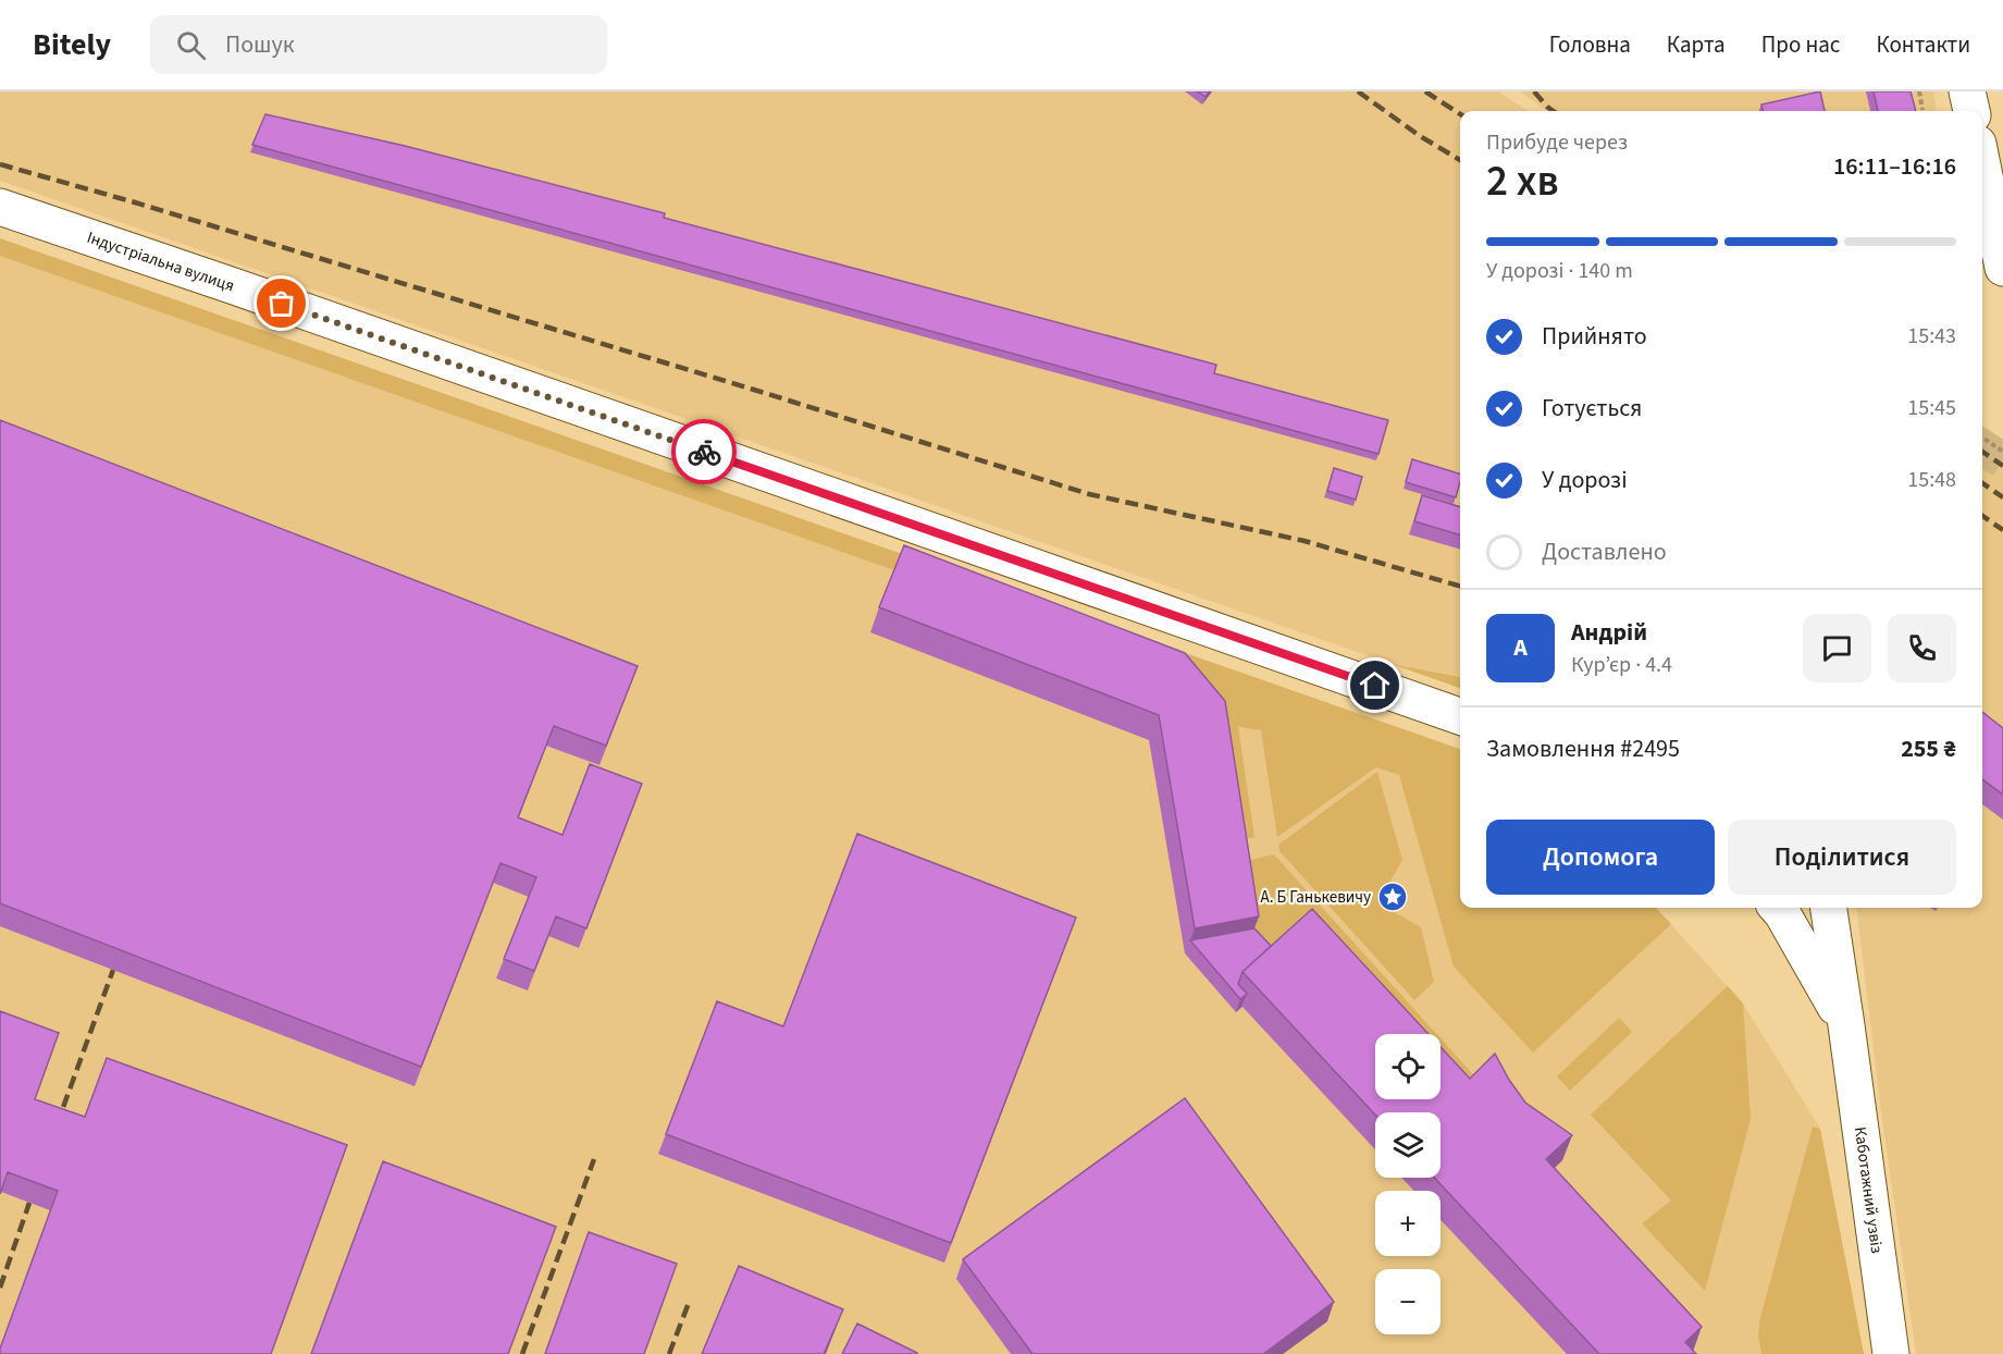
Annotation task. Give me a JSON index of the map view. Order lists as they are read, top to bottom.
{
  "streets": {
    "street": ["Індустріальна вулиця", "Каботажний узвіз"]
  },
  "places": {
    "place": ["А. Б Ганькевичу"]
  },
  "page": {
    "header": "Bitely",
    "search": "Пошук",
    "nav": [
      "Головна",
      "Карта",
      "Про нас",
      "Контакти"
    ],
    "heading": ["2 хв", "Прибуде через", "16:11–16:16"],
    "panel": [
      "Андрій",
      "Кур’єр · 4.4",
      "Замовлення #2495",
      "255 ₴"
    ],
    "bar": "У дорозі · 140 m",
    "list": [
      ["Прийнято", "15:43"],
      ["Готується", "15:45"],
      ["У дорозі", "15:48"],
      "Доставлено"
    ],
    "round": "А",
    "buttons": ["Допомога", "Поділитися"],
    "map_buttons": ["+", "−"]
  }
}
